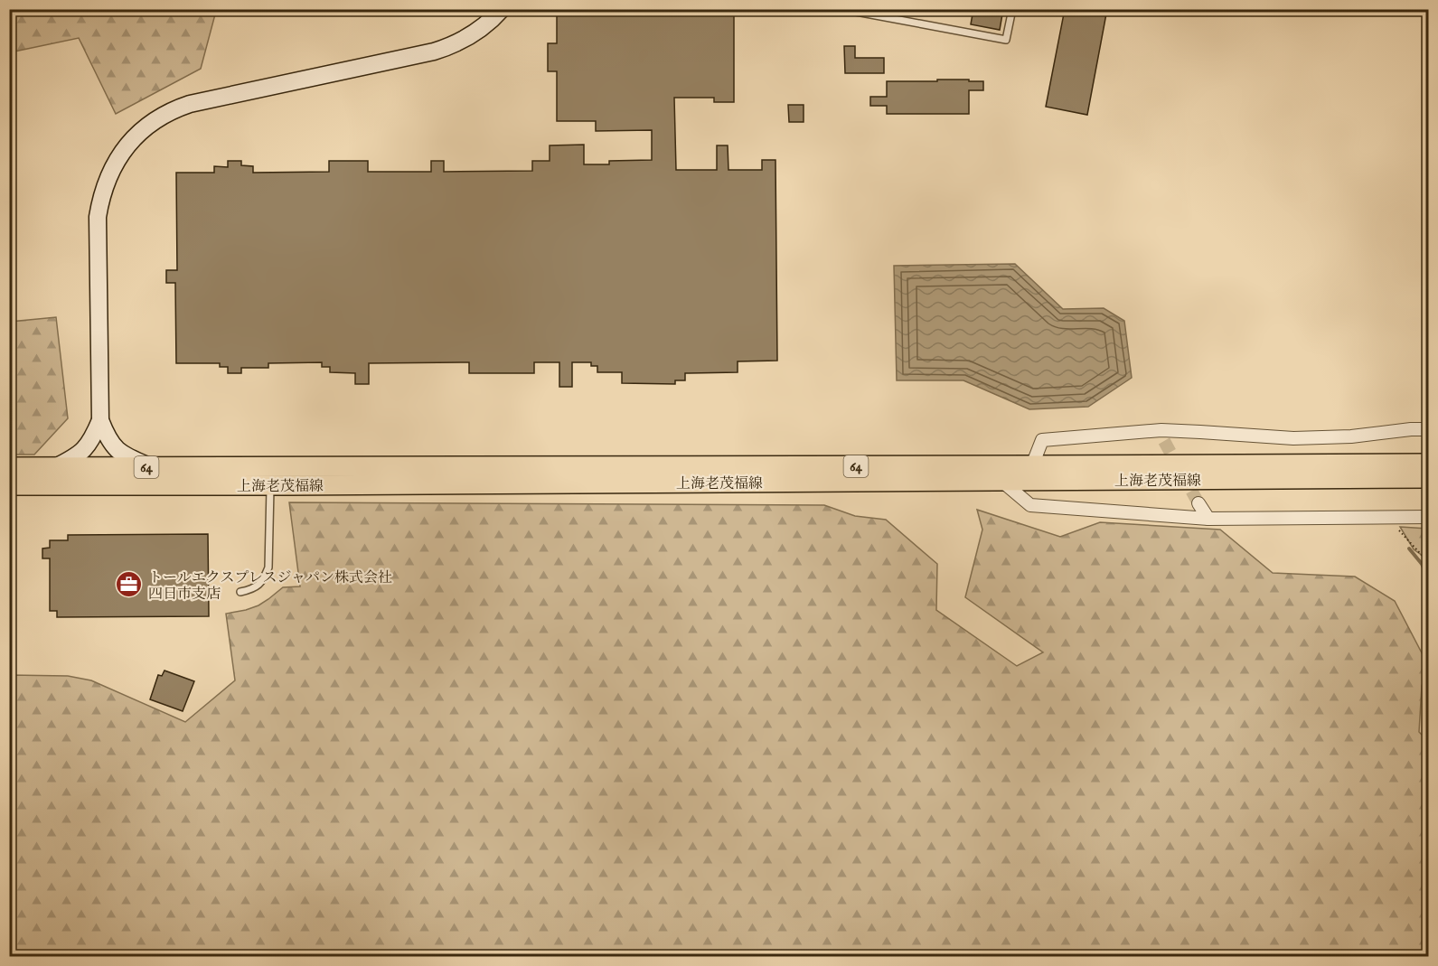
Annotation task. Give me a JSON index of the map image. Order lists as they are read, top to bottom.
{
  "streets": {
    "main road": ["64", "上海老茂福線"]
  },
  "places": {
    "office": ["トールエクスプレスジャパン株式会社 四日市支店"]
  }
}
